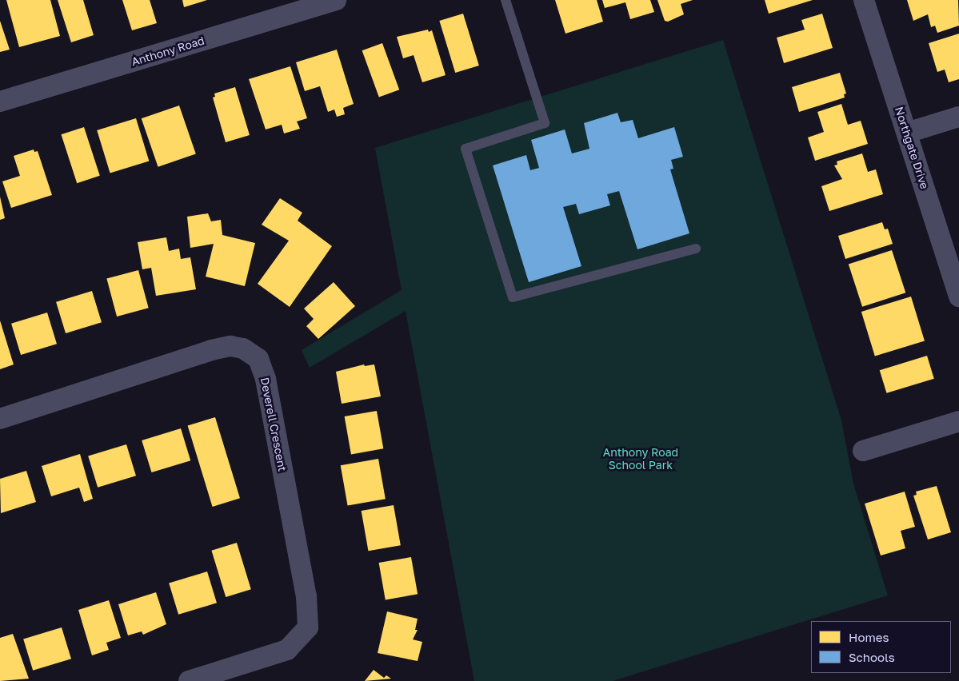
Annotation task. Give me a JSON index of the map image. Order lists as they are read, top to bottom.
{
  "streets": {
    "street": ["Anthony Road", "Northgate Drive", "Deverell Crescent"]
  },
  "parks": ["Anthony Road School Park"],
  "legend": ["Homes", "Schools"]
}
